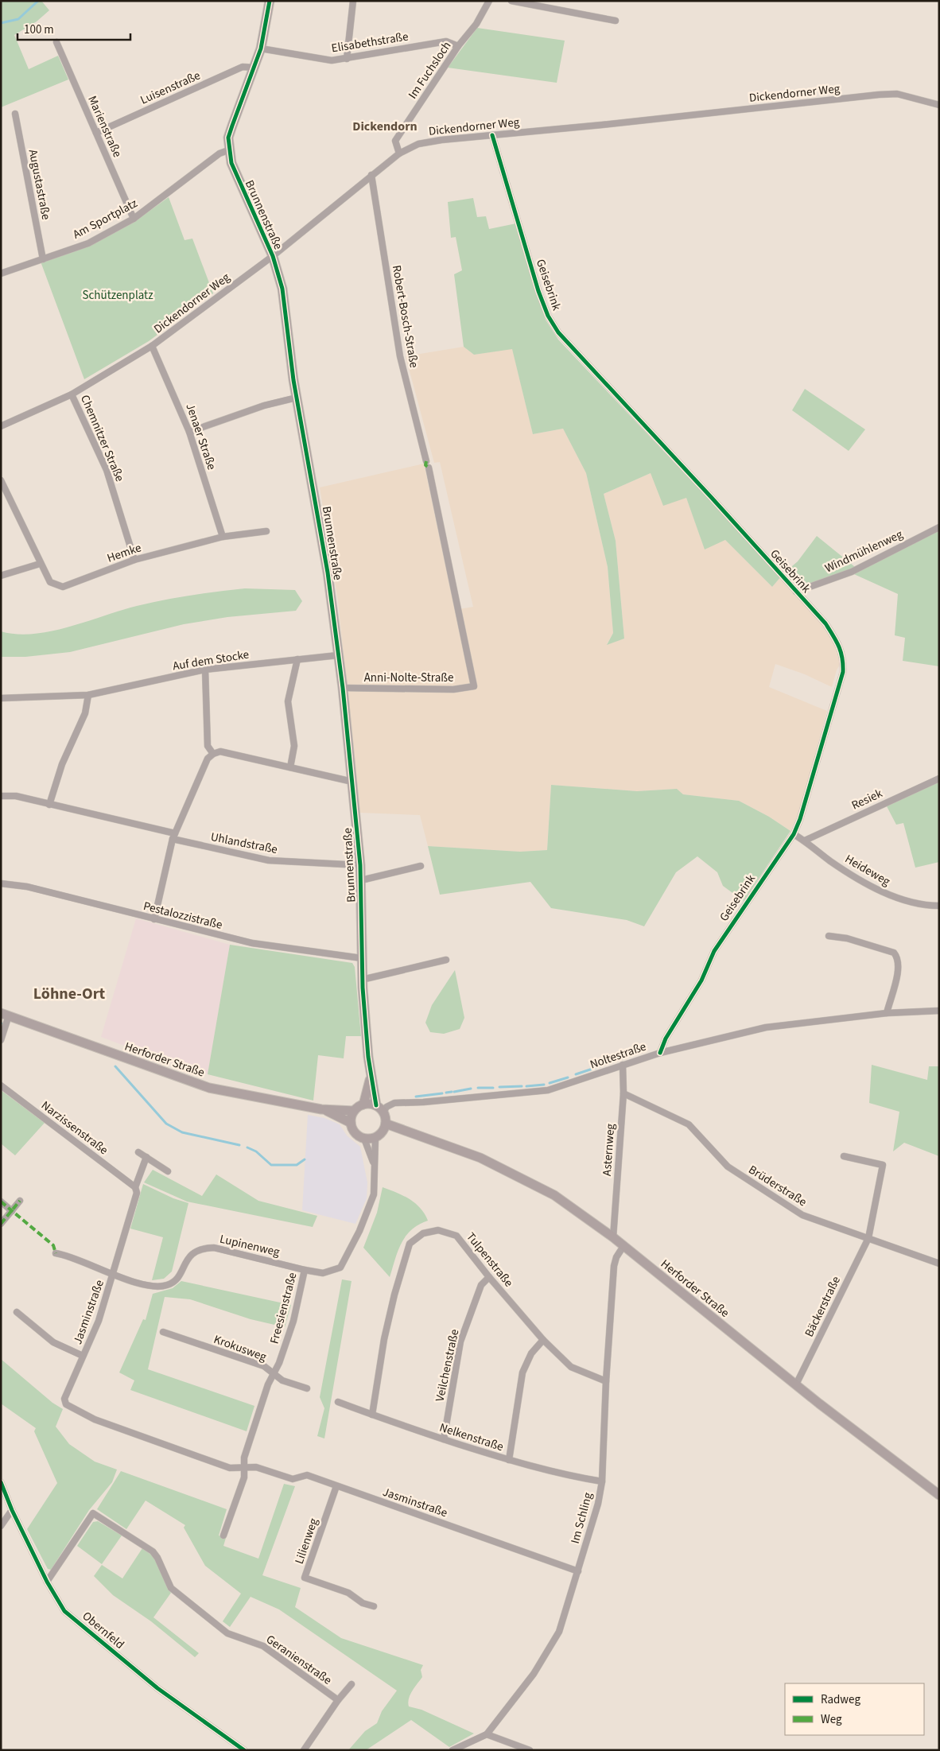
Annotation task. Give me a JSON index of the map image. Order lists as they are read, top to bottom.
{
  "streets": {
    "main road": ["Brunnenstraße", "Herforder Straße"],
    "street": [
      "Elisabethstraße",
      "Im Fuchsloch",
      "Luisenstraße",
      "Dickendorner Weg",
      "Marienstraße",
      "Augustastraße",
      "Am Sportplatz",
      "Geisebrink",
      "Robert-Bosch-Straße",
      "Jenaer Straße",
      "Chemnitzer Straße",
      "Windmühlenweg",
      "Hemke",
      "Auf dem Stocke",
      "Anni-Nolte-Straße",
      "Resiek",
      "Uhlandstraße",
      "Heideweg",
      "Pestalozzistraße",
      "Noltestraße",
      "Narzissenstraße",
      "Asternweg",
      "Brüderstraße",
      "Lupinenweg",
      "Tulpenstraße",
      "Bäckerstraße",
      "Freesienstraße",
      "Jasminstraße",
      "Krokusweg",
      "Veilchenstraße",
      "Nelkenstraße",
      "Im Schling",
      "Lilienweg",
      "Obernfeld",
      "Geranienstraße"
    ]
  },
  "crossings": [
    ["Elisabethstraße", "Im Fuchsloch"],
    ["Elisabethstraße", "Brunnenstraße"],
    ["Im Fuchsloch", "Dickendorner Weg"],
    ["Luisenstraße", "Marienstraße"],
    ["Luisenstraße", "Brunnenstraße"],
    ["Dickendorner Weg", "Brunnenstraße"],
    ["Dickendorner Weg", "Geisebrink"],
    ["Dickendorner Weg", "Robert-Bosch-Straße"],
    ["Dickendorner Weg", "Jenaer Straße"],
    ["Dickendorner Weg", "Chemnitzer Straße"],
    ["Marienstraße", "Am Sportplatz"],
    ["Augustastraße", "Am Sportplatz"],
    ["Brunnenstraße", "Am Sportplatz"],
    ["Brunnenstraße", "Auf dem Stocke"],
    ["Brunnenstraße", "Anni-Nolte-Straße"],
    ["Brunnenstraße", "Uhlandstraße"],
    ["Brunnenstraße", "Pestalozzistraße"],
    ["Brunnenstraße", "Noltestraße"],
    ["Brunnenstraße", "Herforder Straße"],
    ["Brunnenstraße", "Freesienstraße"],
    ["Geisebrink", "Windmühlenweg"],
    ["Geisebrink", "Heideweg"],
    ["Geisebrink", "Noltestraße"],
    ["Jenaer Straße", "Hemke"],
    ["Chemnitzer Straße", "Hemke"],
    ["Resiek", "Heideweg"],
    ["Noltestraße", "Herforder Straße"],
    ["Noltestraße", "Asternweg"],
    ["Noltestraße", "Freesienstraße"],
    ["Herforder Straße", "Asternweg"],
    ["Herforder Straße", "Bäckerstraße"],
    ["Herforder Straße", "Freesienstraße"],
    ["Herforder Straße", "Im Schling"],
    ["Narzissenstraße", "Jasminstraße"],
    ["Asternweg", "Brüderstraße"],
    ["Brüderstraße", "Bäckerstraße"],
    ["Lupinenweg", "Freesienstraße"],
    ["Lupinenweg", "Jasminstraße"],
    ["Tulpenstraße", "Veilchenstraße"],
    ["Tulpenstraße", "Nelkenstraße"],
    ["Tulpenstraße", "Im Schling"],
    ["Freesienstraße", "Jasminstraße"],
    ["Freesienstraße", "Krokusweg"],
    ["Jasminstraße", "Im Schling"],
    ["Jasminstraße", "Lilienweg"],
    ["Veilchenstraße", "Nelkenstraße"],
    ["Nelkenstraße", "Im Schling"],
    ["Obernfeld", "Geranienstraße"]
  ],
  "districts": ["Dickendorn", "Löhne-Ort"],
  "parks": ["Schützenplatz"],
  "legend": ["Radweg", "Weg"],
  "scale_bar": "100 m"
}
